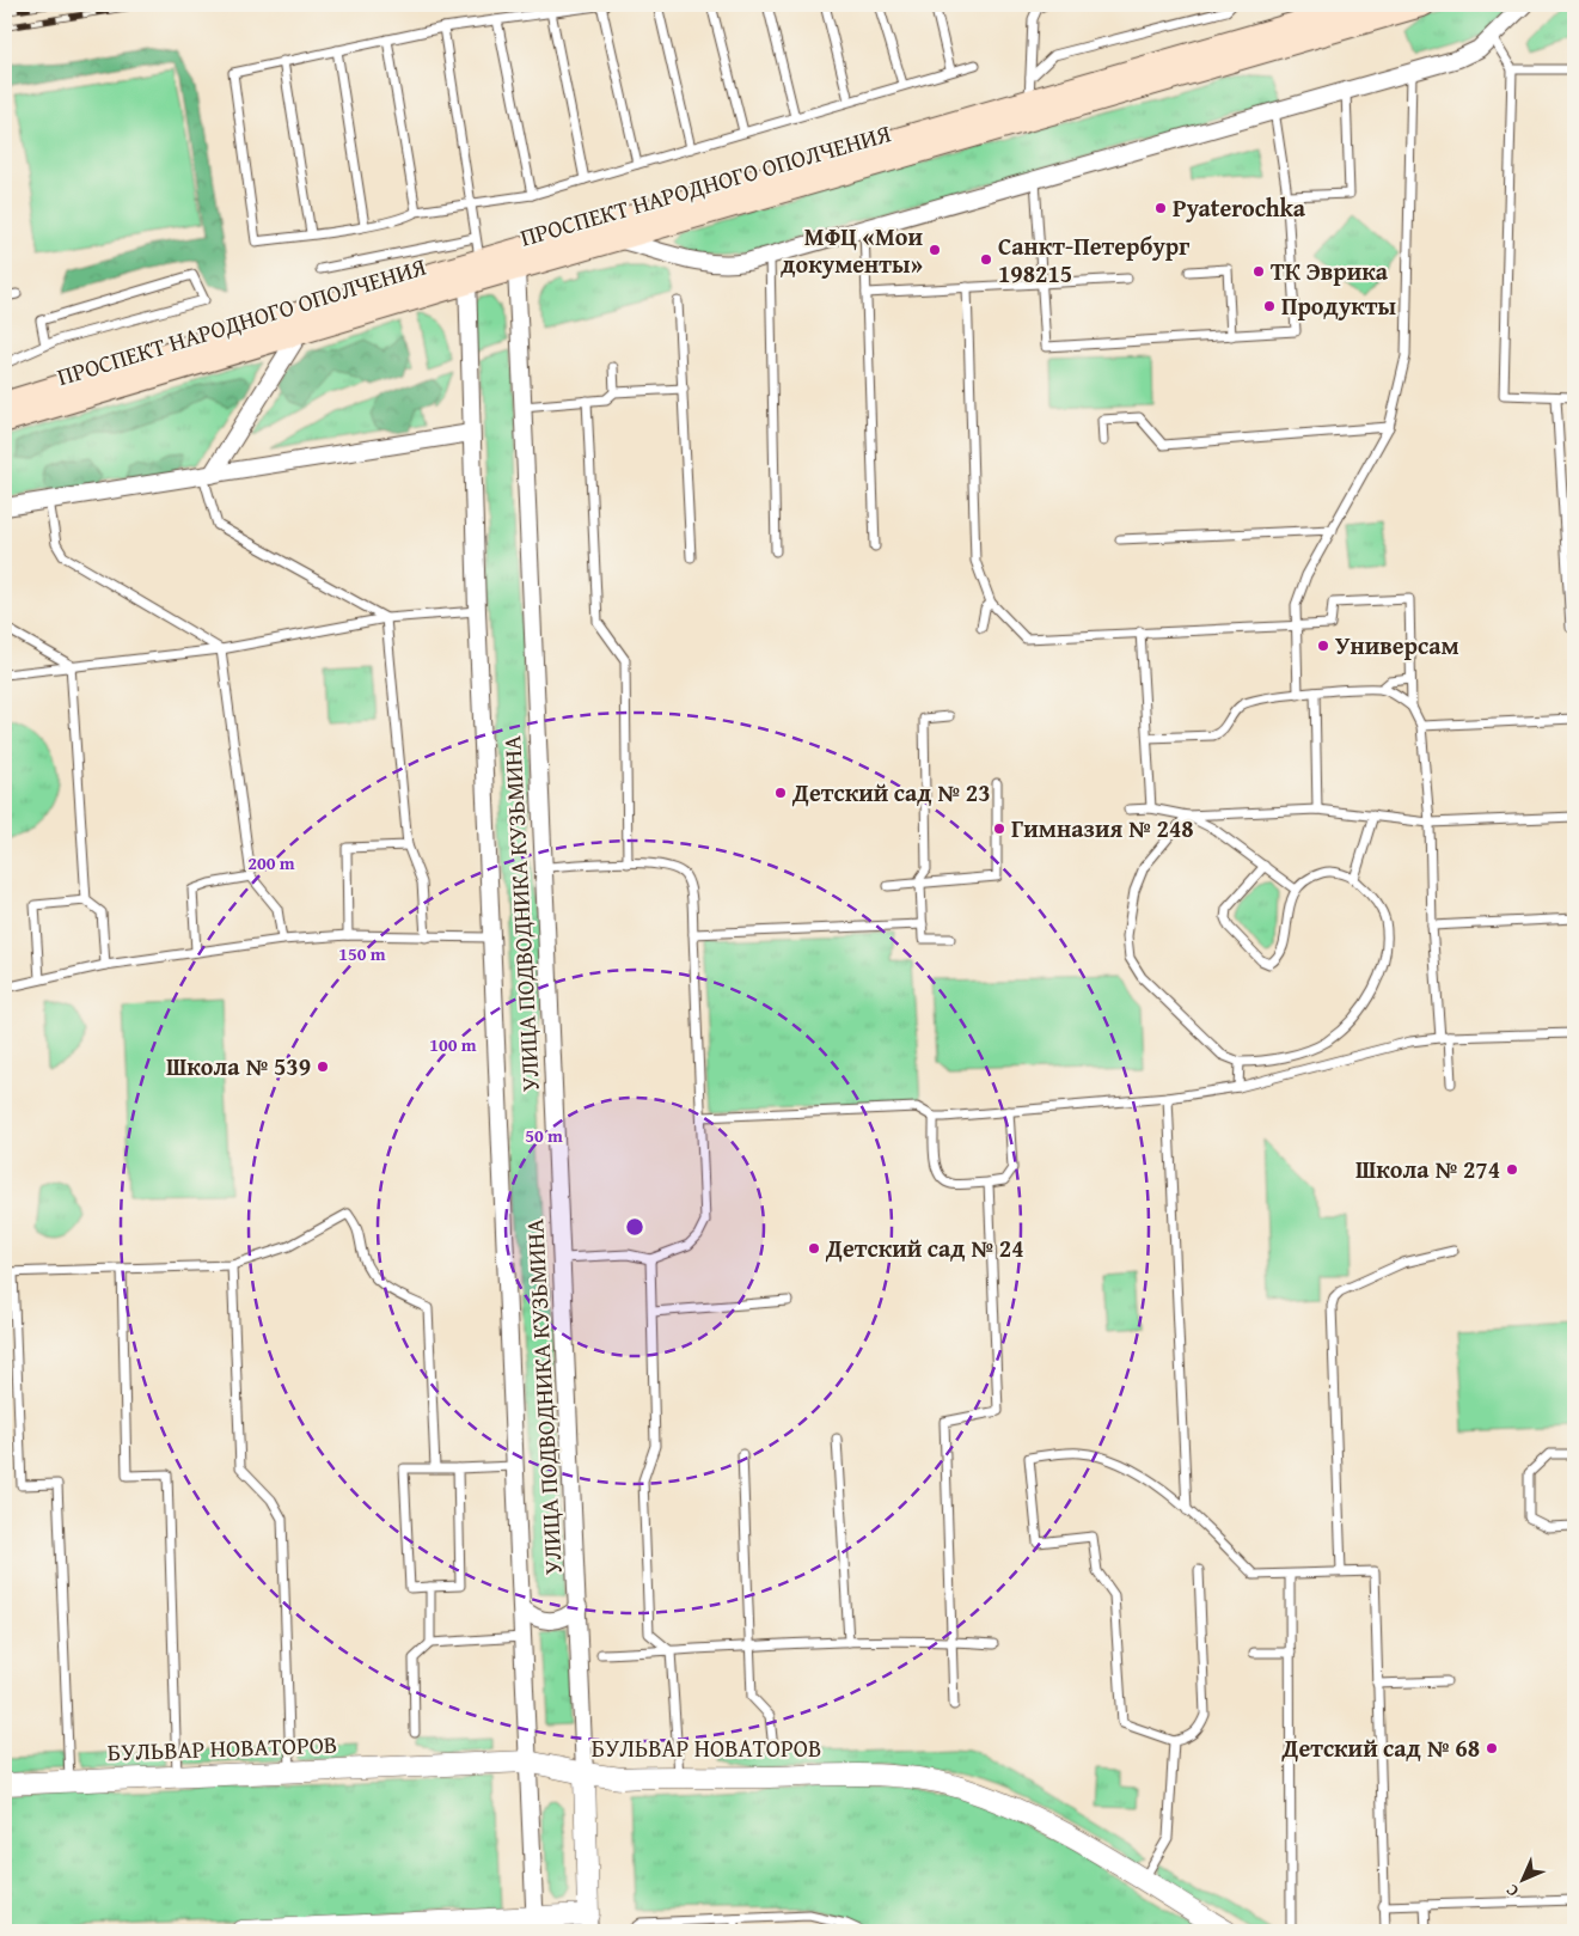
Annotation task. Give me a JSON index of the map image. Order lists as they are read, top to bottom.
{
  "streets": {
    "main road": ["ПРОСПЕКТ НАРОДНОГО ОПОЛЧЕНИЯ"],
    "street": ["УЛИЦА ПОДВОДНИКА КУЗЬМИНА", "БУЛЬВАР НОВАТОРОВ"]
  },
  "crossings": [
    ["ПРОСПЕКТ НАРОДНОГО ОПОЛЧЕНИЯ", "УЛИЦА ПОДВОДНИКА КУЗЬМИНА"],
    ["УЛИЦА ПОДВОДНИКА КУЗЬМИНА", "БУЛЬВАР НОВАТОРОВ"]
  ],
  "places": [
    "Pyaterochka",
    "МФЦ «Мои документы»",
    "Санкт-Петербург 198215",
    "ТК Эврика",
    "Продукты",
    "Универсам",
    "Детский сад № 23",
    "Гимназия № 248",
    "Школа № 539",
    "Школа № 274",
    "Детский сад № 24",
    "Детский сад № 68"
  ],
  "north": "bottom left",
  "rings": [
    "200 m",
    "150 m",
    "100 m",
    "50 m"
  ]
}
